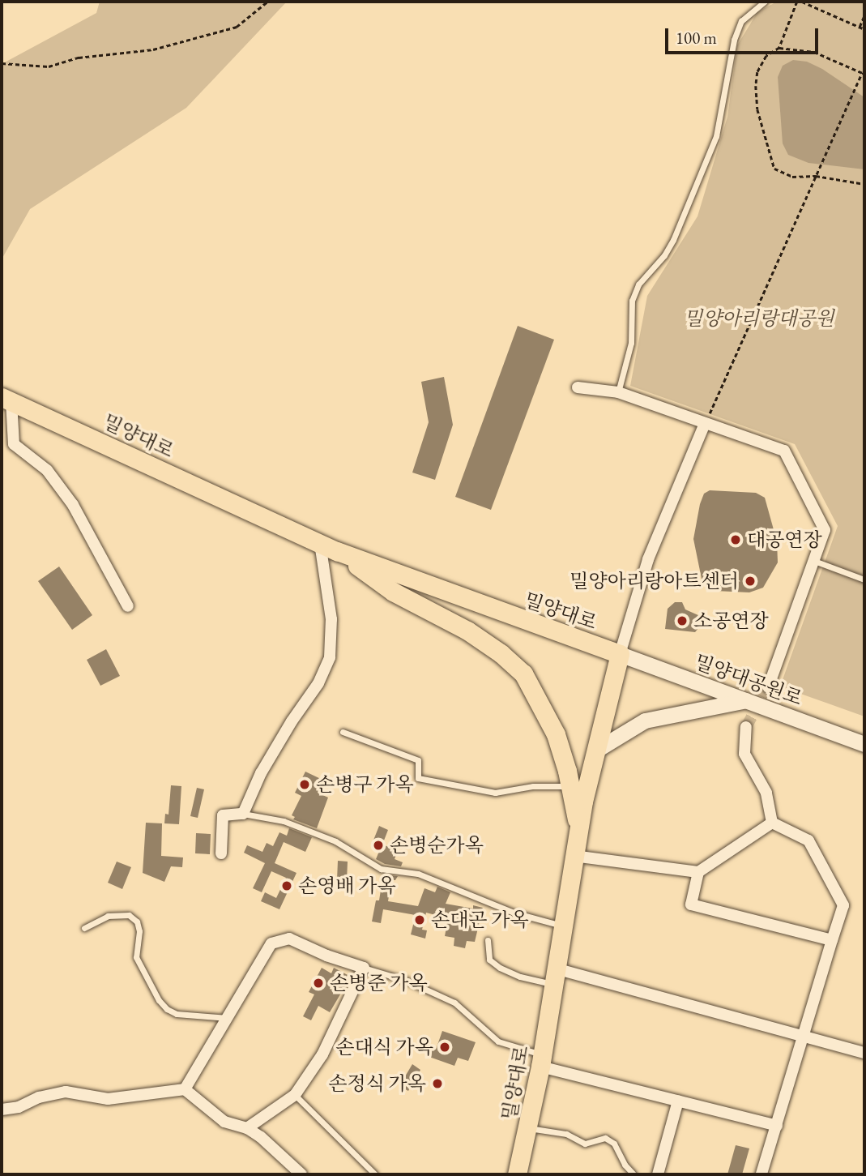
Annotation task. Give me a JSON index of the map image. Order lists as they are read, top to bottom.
{
  "streets": {
    "main road": ["밀양대로", "밀양대공원로"]
  },
  "crossings": [
    ["밀양대로", "밀양대공원로"]
  ],
  "parks": ["밀양아리랑대공원"],
  "places": [
    "대공연장",
    "밀양아리랑아트센터",
    "소공연장",
    "손병구 가옥",
    "손병순가옥",
    "손영배 가옥",
    "손대곤 가옥",
    "손병준 가옥",
    "손대식 가옥",
    "손정식 가옥"
  ],
  "scale_bar": "100 m"
}
